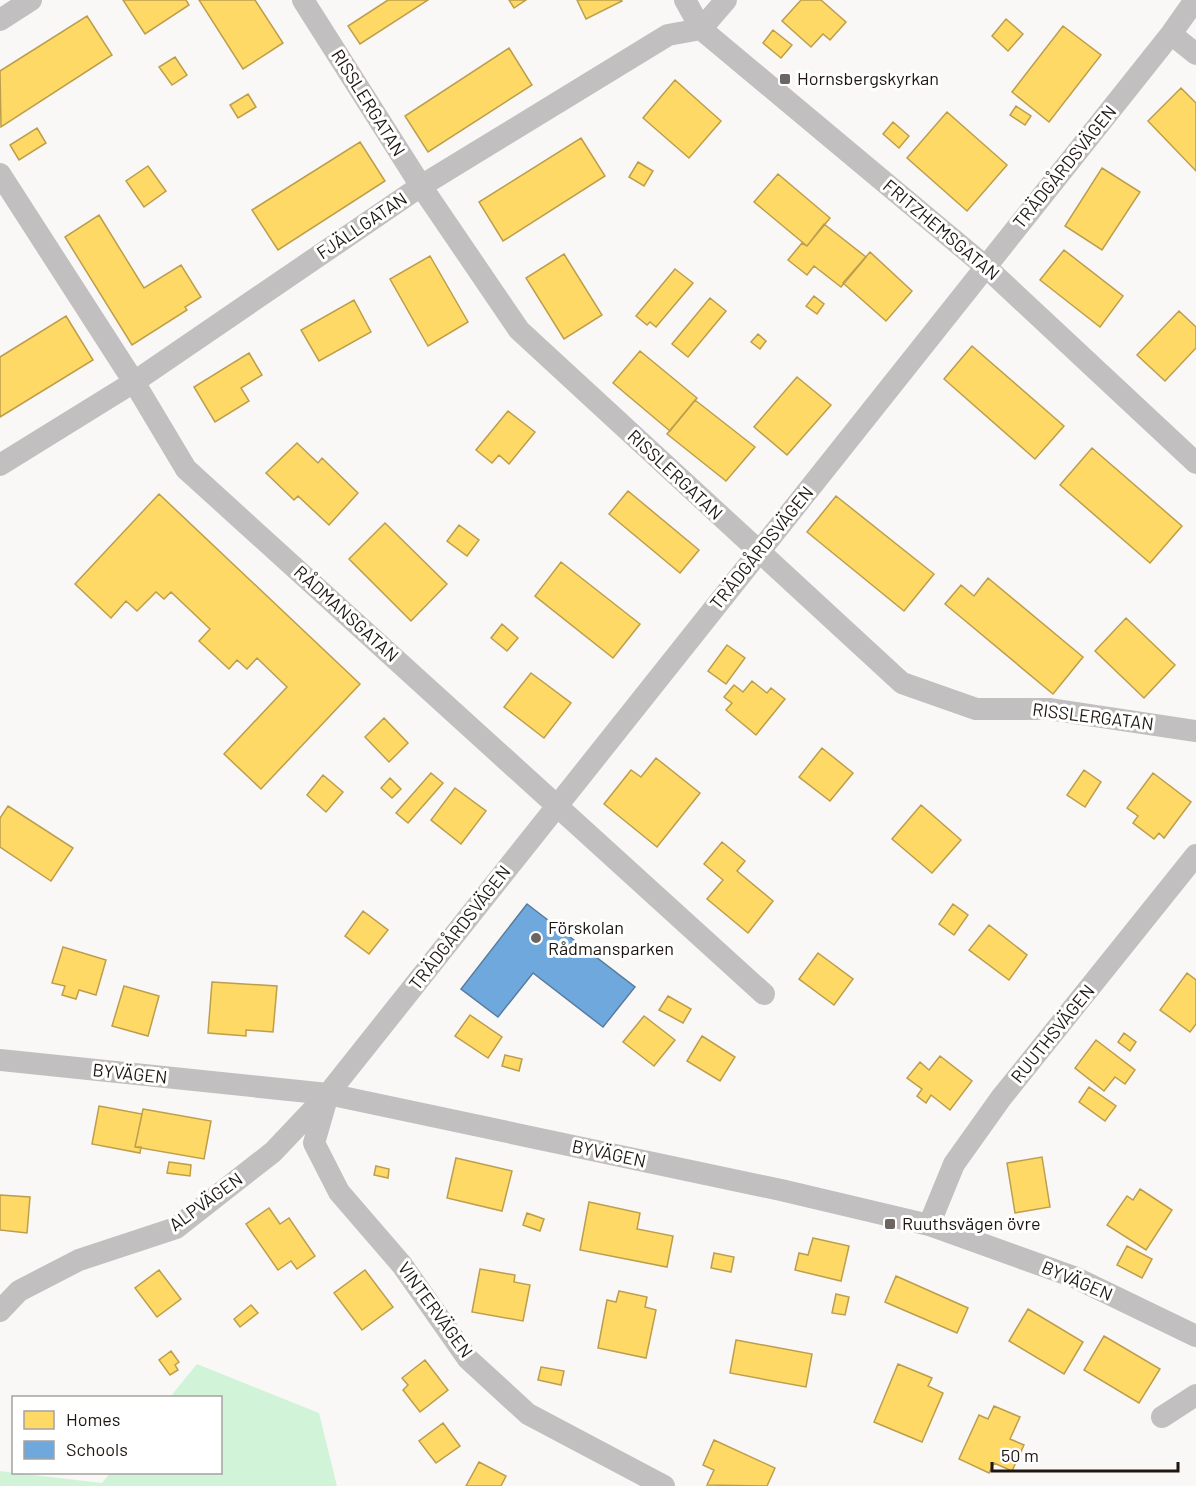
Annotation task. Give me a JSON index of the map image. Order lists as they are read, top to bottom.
{
  "streets": {
    "street": [
      "RISSLERGATAN",
      "TRÄDGÅRDSVÄGEN",
      "FJÄLLGATAN",
      "FRITZHEMSGATAN",
      "RÅDMANSGATAN",
      "RUUTHSVÄGEN",
      "BYVÄGEN",
      "ALPVÄGEN",
      "VINTERVÄGEN"
    ]
  },
  "crossings": [
    ["RISSLERGATAN", "TRÄDGÅRDSVÄGEN"],
    ["RISSLERGATAN", "FJÄLLGATAN"],
    ["TRÄDGÅRDSVÄGEN", "FRITZHEMSGATAN"],
    ["TRÄDGÅRDSVÄGEN", "RÅDMANSGATAN"],
    ["TRÄDGÅRDSVÄGEN", "BYVÄGEN"],
    ["TRÄDGÅRDSVÄGEN", "ALPVÄGEN"],
    ["TRÄDGÅRDSVÄGEN", "VINTERVÄGEN"],
    ["FJÄLLGATAN", "FRITZHEMSGATAN"],
    ["FJÄLLGATAN", "RÅDMANSGATAN"],
    ["RUUTHSVÄGEN", "BYVÄGEN"],
    ["BYVÄGEN", "ALPVÄGEN"],
    ["BYVÄGEN", "VINTERVÄGEN"],
    ["ALPVÄGEN", "VINTERVÄGEN"]
  ],
  "places": {
    "transit": ["Hornsbergskyrkan", "Ruuthsvägen övre"],
    "other": ["Förskolan Rådmansparken"]
  },
  "legend": ["Homes", "Schools"],
  "scale_bar": "50 m"
}
